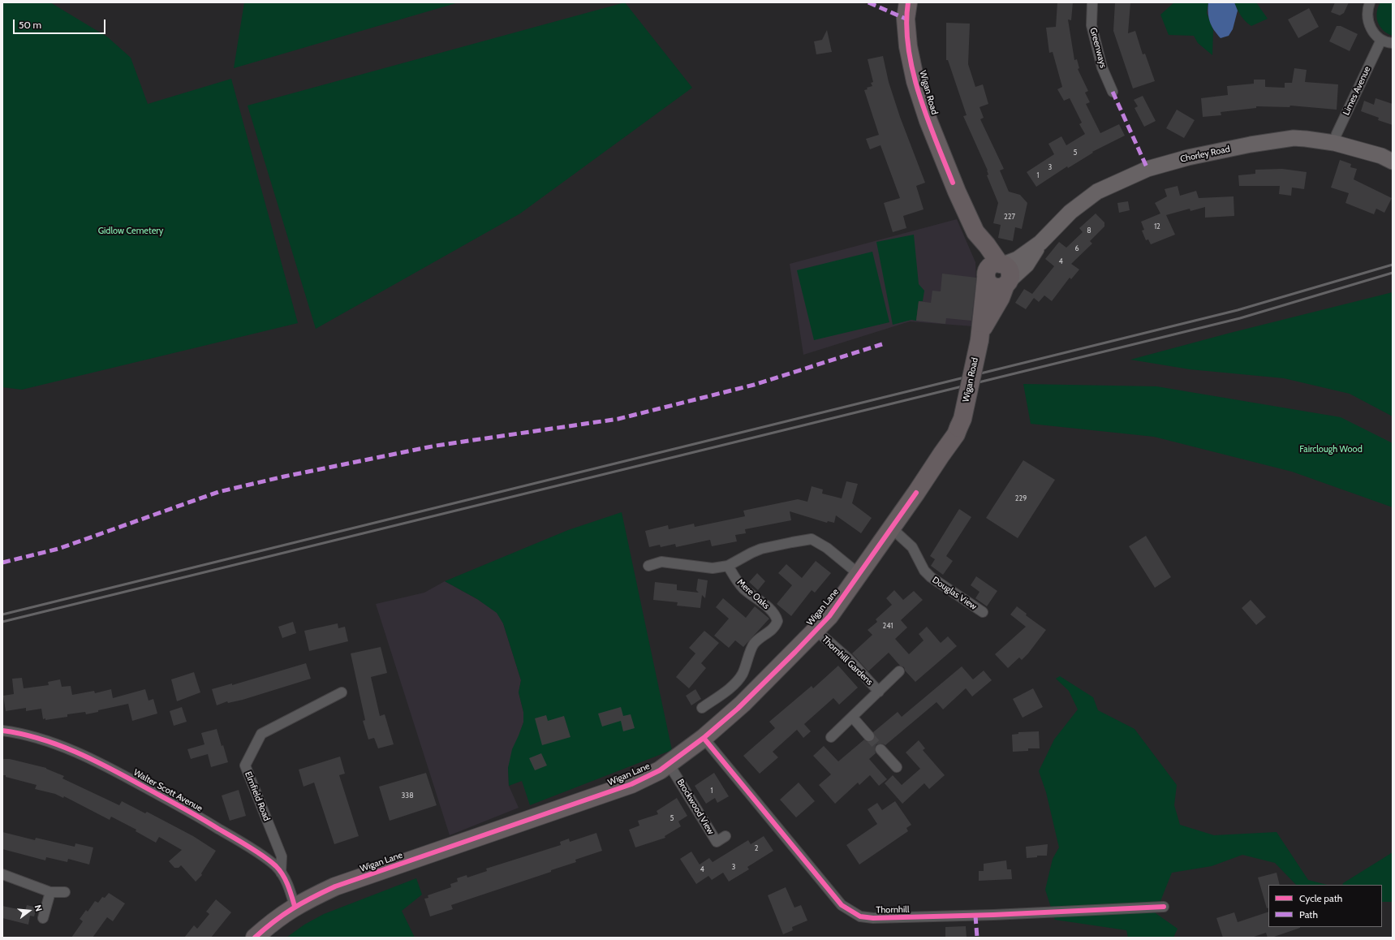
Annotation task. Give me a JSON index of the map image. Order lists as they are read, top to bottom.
{
  "streets": {
    "highway": ["Wigan Road", "Wigan Lane"],
    "main road": ["Chorley Road"],
    "street": [
      "Greenways",
      "Limes Avenue",
      "Douglas View",
      "Mere Oaks",
      "Thornhill Gardens",
      "Walter Scott Avenue",
      "Elmfield Road",
      "Brockwood View",
      "Thornhill"
    ]
  },
  "crossings": [
    ["Limes Avenue", "Chorley Road"],
    ["Wigan Road", "Chorley Road"],
    ["Wigan Road", "Wigan Lane"],
    ["Douglas View", "Wigan Lane"],
    ["Wigan Lane", "Thornhill Gardens"],
    ["Wigan Lane", "Walter Scott Avenue"],
    ["Wigan Lane", "Brockwood View"],
    ["Wigan Lane", "Thornhill"],
    ["Walter Scott Avenue", "Elmfield Road"]
  ],
  "parks": ["Gidlow Cemetery", "Fairclough Wood"],
  "house_numbers": [
    "5",
    "3",
    "1",
    "227",
    "12",
    "8",
    "6",
    "4",
    "229",
    "241",
    "1",
    "338",
    "5",
    "2",
    "3",
    "4"
  ],
  "legend": ["Cycle path", "Path"],
  "scale_bar": "50 m",
  "north": "right"
}
